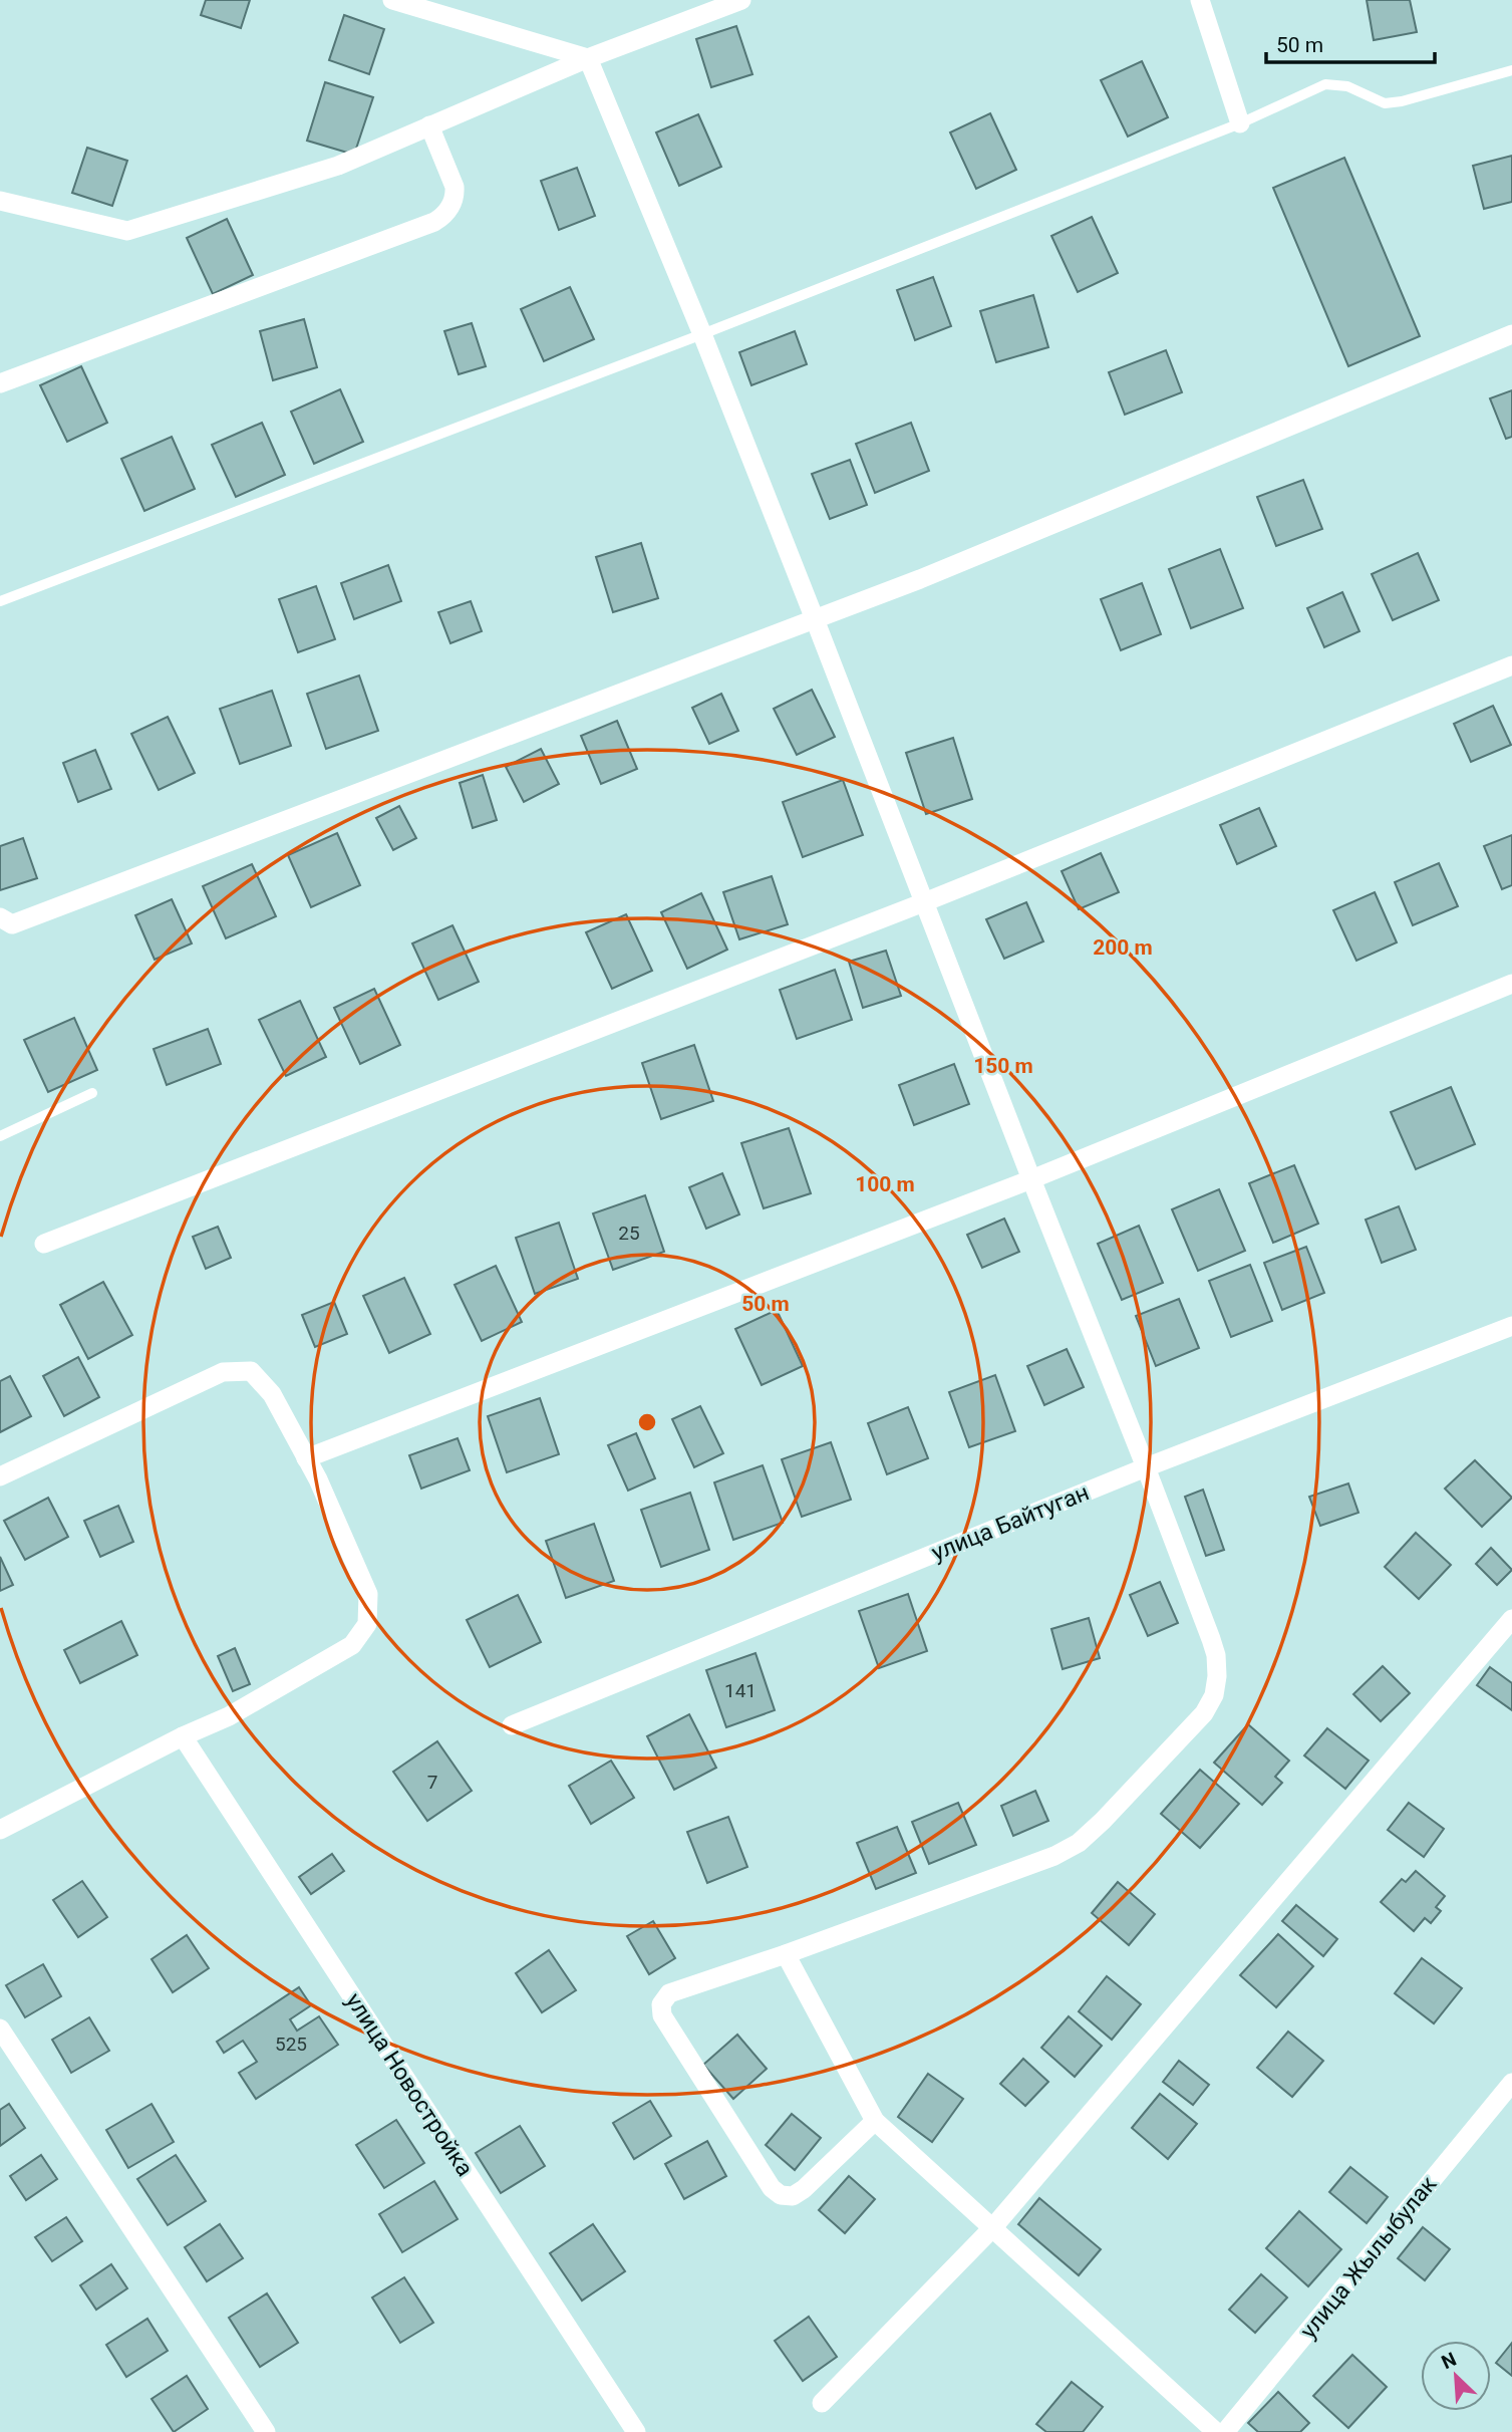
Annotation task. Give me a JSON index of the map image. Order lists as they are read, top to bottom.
{
  "streets": {
    "street": ["улица Байтуган", "улица Новостройка", "улица Жылыбулак"]
  },
  "house_numbers": [
    "25",
    "141",
    "7",
    "525"
  ],
  "scale_bar": "50 m",
  "north": "top left",
  "rings": [
    "200 m",
    "150 m",
    "100 m",
    "50 m"
  ]
}
